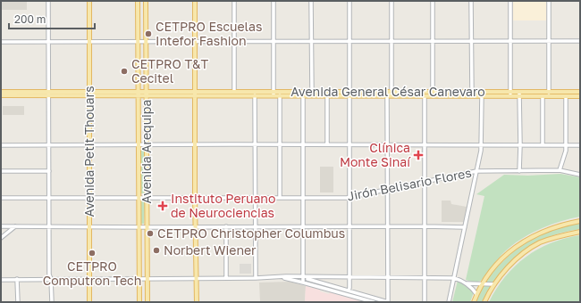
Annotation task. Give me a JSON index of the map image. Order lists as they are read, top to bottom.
{
  "streets": {
    "main road": ["Avenida General César Canevaro", "Avenida Petit Thouars", "Avenida Arequipa"],
    "street": ["Jirón Belisario Flores"]
  },
  "crossings": [
    ["Avenida Petit Thouars", "Jirón Belisario Flores"],
    ["Avenida Arequipa", "Jirón Belisario Flores"]
  ],
  "places": {
    "other": [
      "CETPRO Escuelas Intefor Fashion",
      "CETPRO T&T Cecitel",
      "CETPRO Christopher Columbus",
      "Norbert Wiener",
      "CETPRO Computron Tech"
    ],
    "health": ["Clínica Monte Sinaí", "Instituto Peruano de Neurociencias"]
  },
  "scale_bar": "200 m"
}
